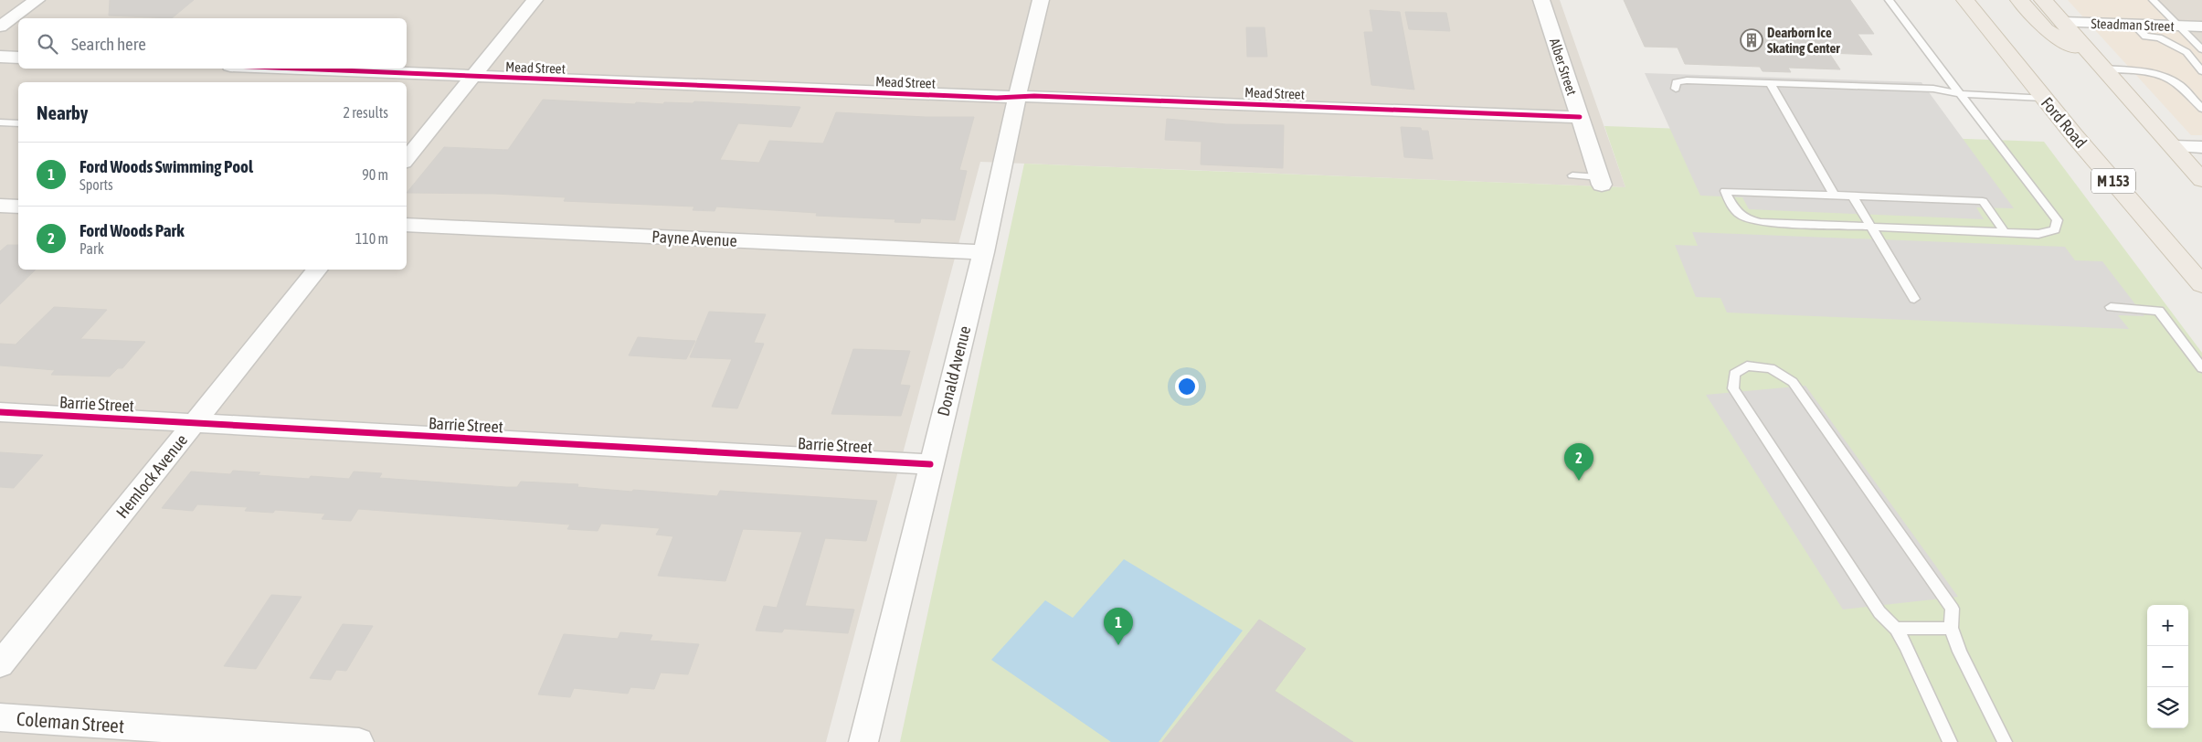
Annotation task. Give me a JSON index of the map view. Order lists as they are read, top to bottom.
{
  "streets": {
    "main road": ["Ford Road", "M 153"],
    "street": [
      "Steadman Street",
      "Alber Street",
      "Mead Street",
      "Payne Avenue",
      "Donald Avenue",
      "Barrie Street",
      "Hemlock Avenue",
      "Coleman Street"
    ]
  },
  "crossings": [
    ["Alber Street", "Mead Street"],
    ["Mead Street", "Donald Avenue"],
    ["Payne Avenue", "Donald Avenue"],
    ["Donald Avenue", "Barrie Street"],
    ["Barrie Street", "Hemlock Avenue"]
  ],
  "places": {
    "building": ["Dearborn Ice Skating Center"]
  },
  "page": {
    "search": "Search here",
    "heading": ["Nearby", "2 results"],
    "list": [
      {
        "mark": "1",
        "name": "Ford Woods Swimming Pool",
        "note": "Sports",
        "value": "90 m"
      },
      {
        "mark": "2",
        "name": "Ford Woods Park",
        "note": "Park",
        "value": "110 m"
      }
    ],
    "pins": ["2", "1"],
    "map_buttons": ["+", "−"]
  }
}
